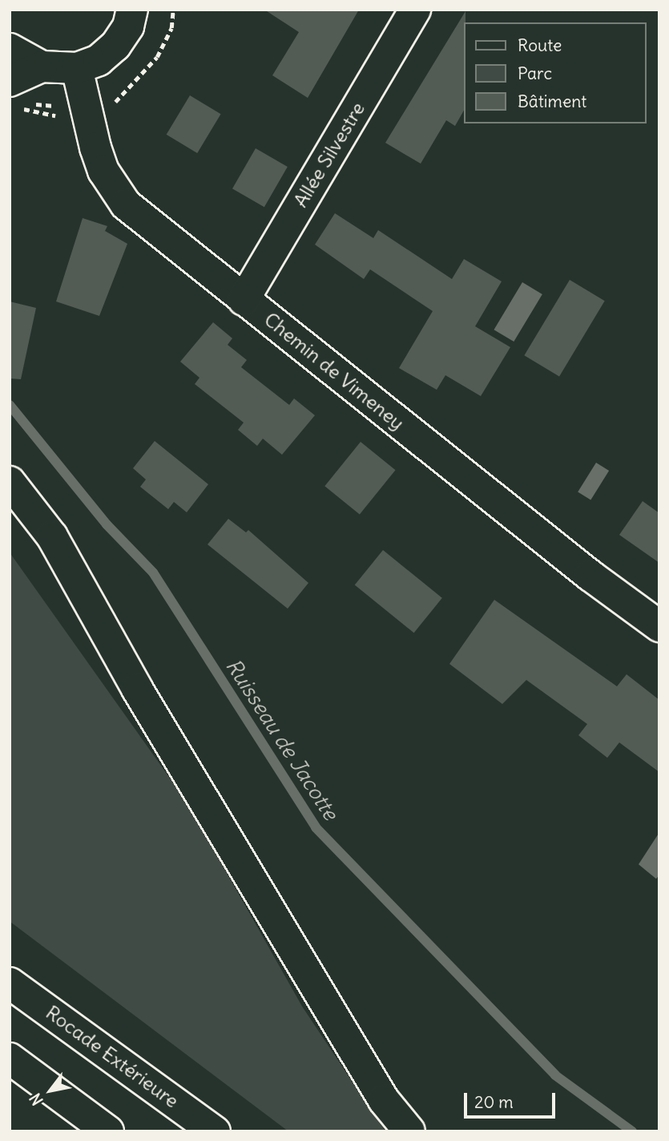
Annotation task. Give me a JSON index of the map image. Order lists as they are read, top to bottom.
{
  "streets": {
    "main road": ["Allée Silvestre", "Chemin de Vimeney", "Rocade Extérieure"]
  },
  "crossings": [
    ["Allée Silvestre", "Chemin de Vimeney"]
  ],
  "water": ["Ruisseau de Jacotte"],
  "legend": ["Route", "Parc", "Bâtiment"],
  "scale_bar": "20 m",
  "north": "bottom left"
}
